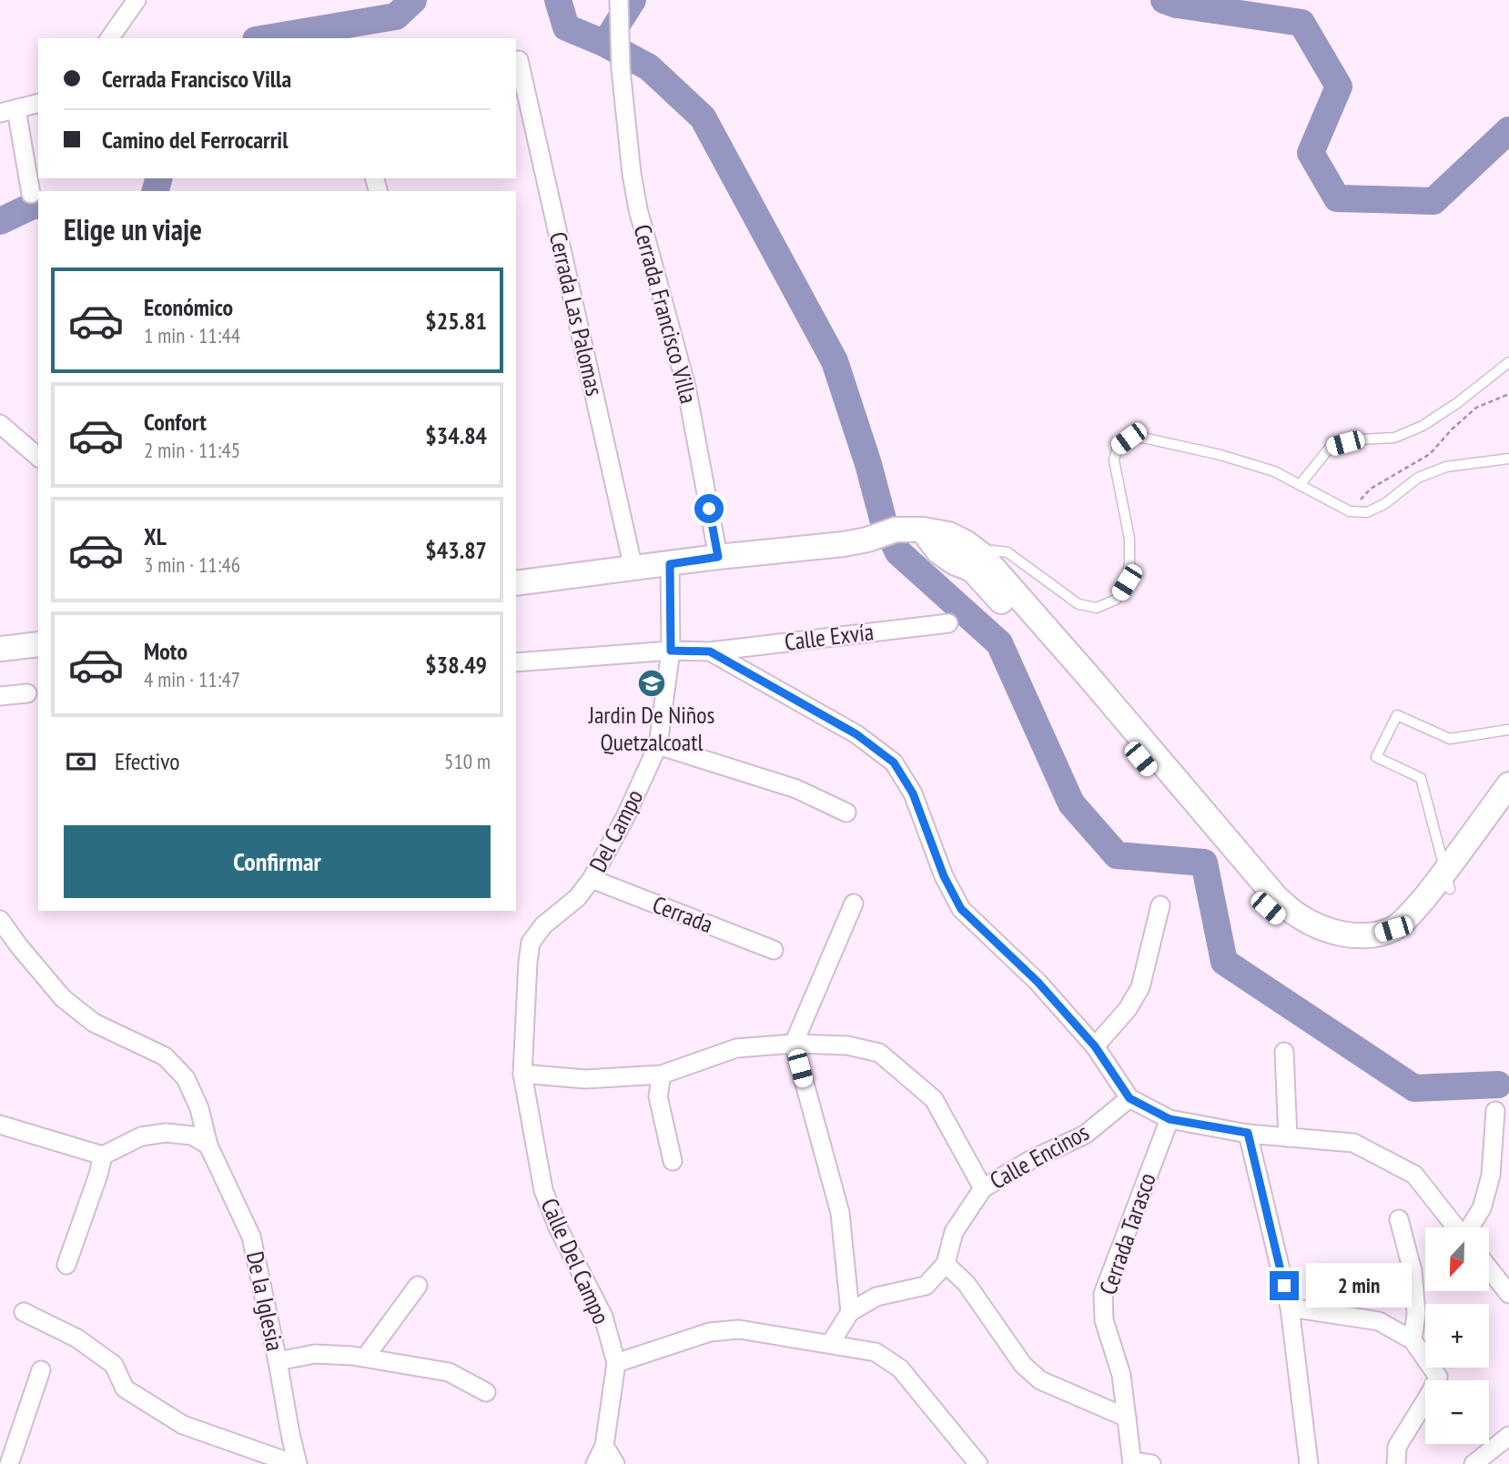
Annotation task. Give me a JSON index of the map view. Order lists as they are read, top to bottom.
{
  "streets": {
    "street": [
      "Cerrada Las Palomas",
      "Cerrada Francisco Villa",
      "Calle Exvía",
      "Del Campo",
      "Cerrada",
      "Calle Encinos",
      "Cerrada Tarasco",
      "Calle Del Campo",
      "De la Iglesia"
    ]
  },
  "crossings": [
    ["Calle Exvía", "Del Campo"],
    ["Del Campo", "Cerrada"],
    ["Del Campo", "Calle Del Campo"]
  ],
  "places": {
    "school or university": ["Jardin De Niños Quetzalcoatl"]
  },
  "north": "bottom",
  "page": {
    "banner": ["Cerrada Francisco Villa", "Camino del Ferrocarril"],
    "heading": "Elige un viaje",
    "list": [
      {
        "name": "Económico",
        "note": "1 min · 11:44",
        "value": "$25.81"
      },
      {
        "name": "Confort",
        "note": "2 min · 11:45",
        "value": "$34.84"
      },
      {
        "name": "XL",
        "note": "3 min · 11:46",
        "value": "$43.87"
      },
      {
        "name": "Moto",
        "note": "4 min · 11:47",
        "value": "$38.49"
      }
    ],
    "pay": ["Efectivo", "510 m"],
    "buttons": "Confirmar",
    "map_buttons": ["+", "−"],
    "bubble": "2 min"
  }
}
